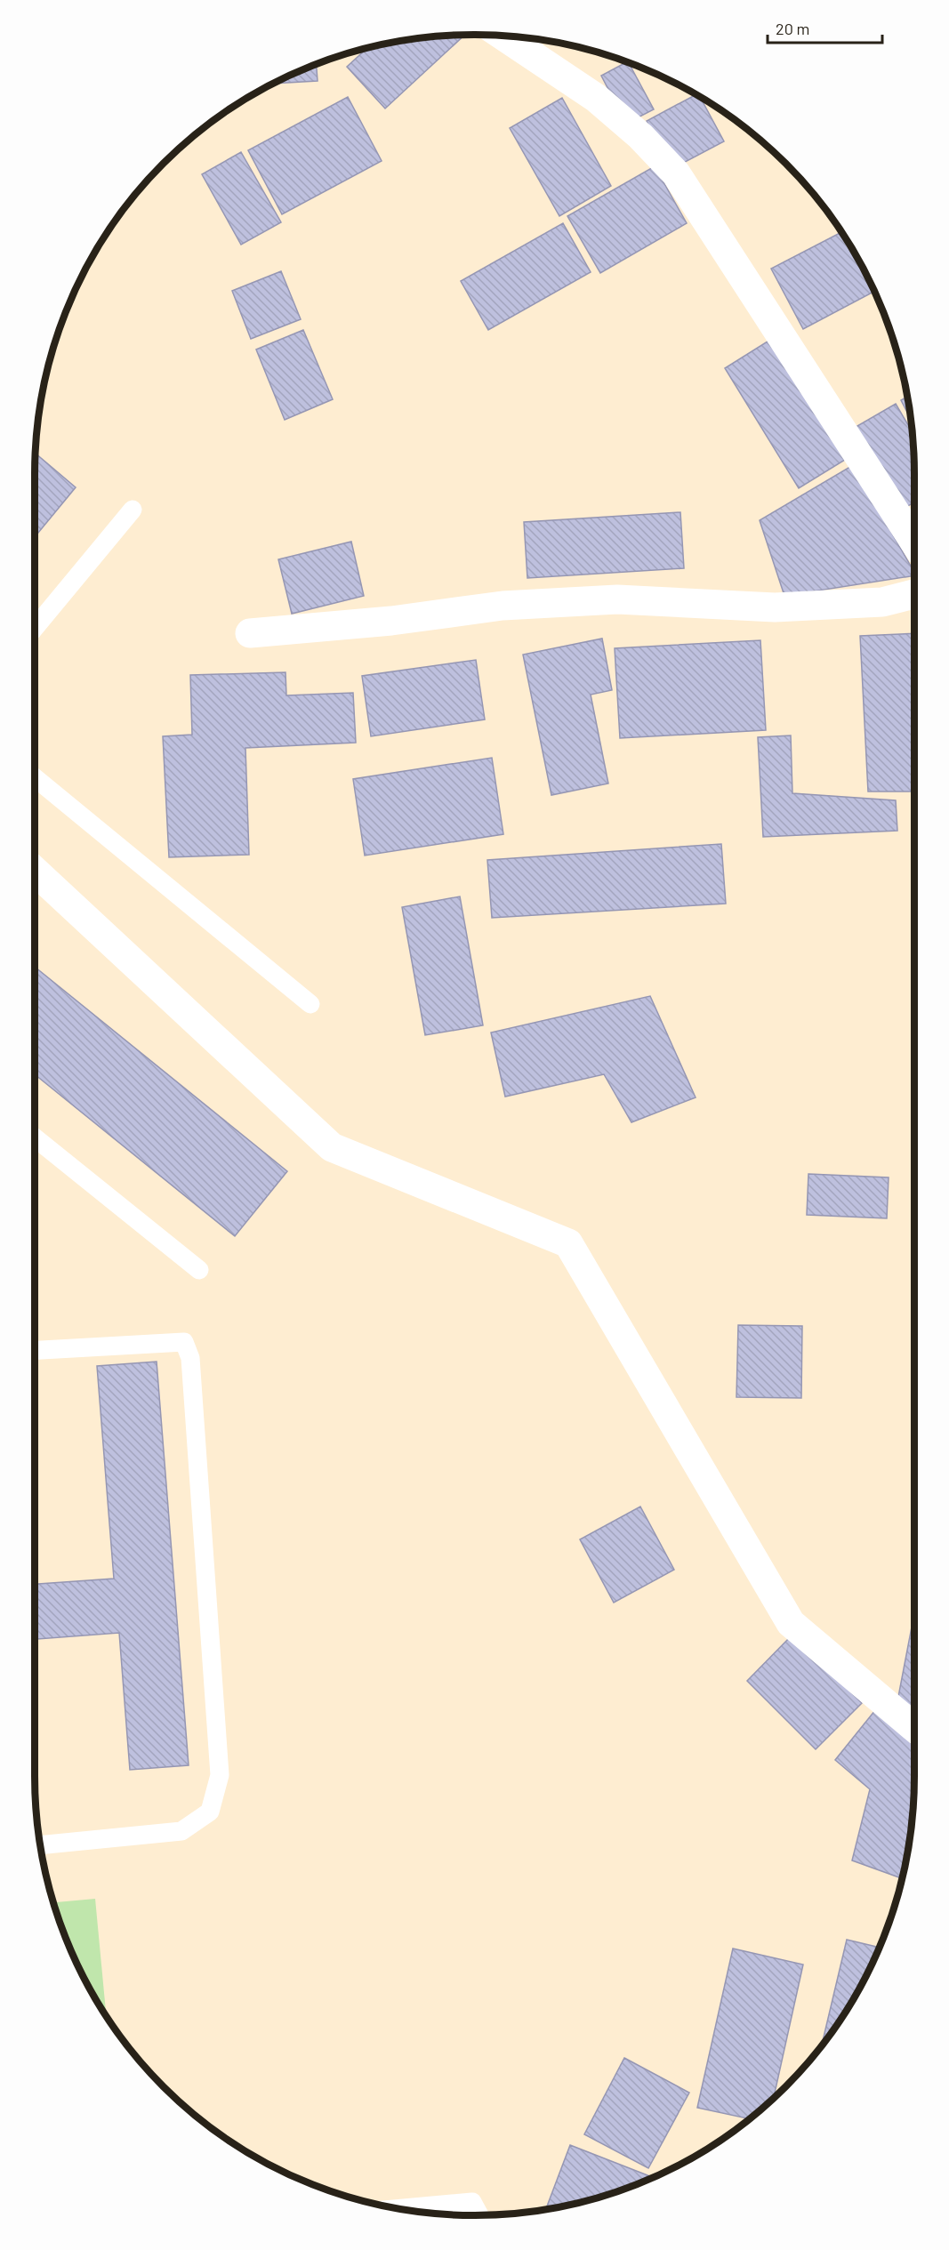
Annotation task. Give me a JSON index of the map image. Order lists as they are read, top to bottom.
{
  "scale_bar": "20 m"
}
